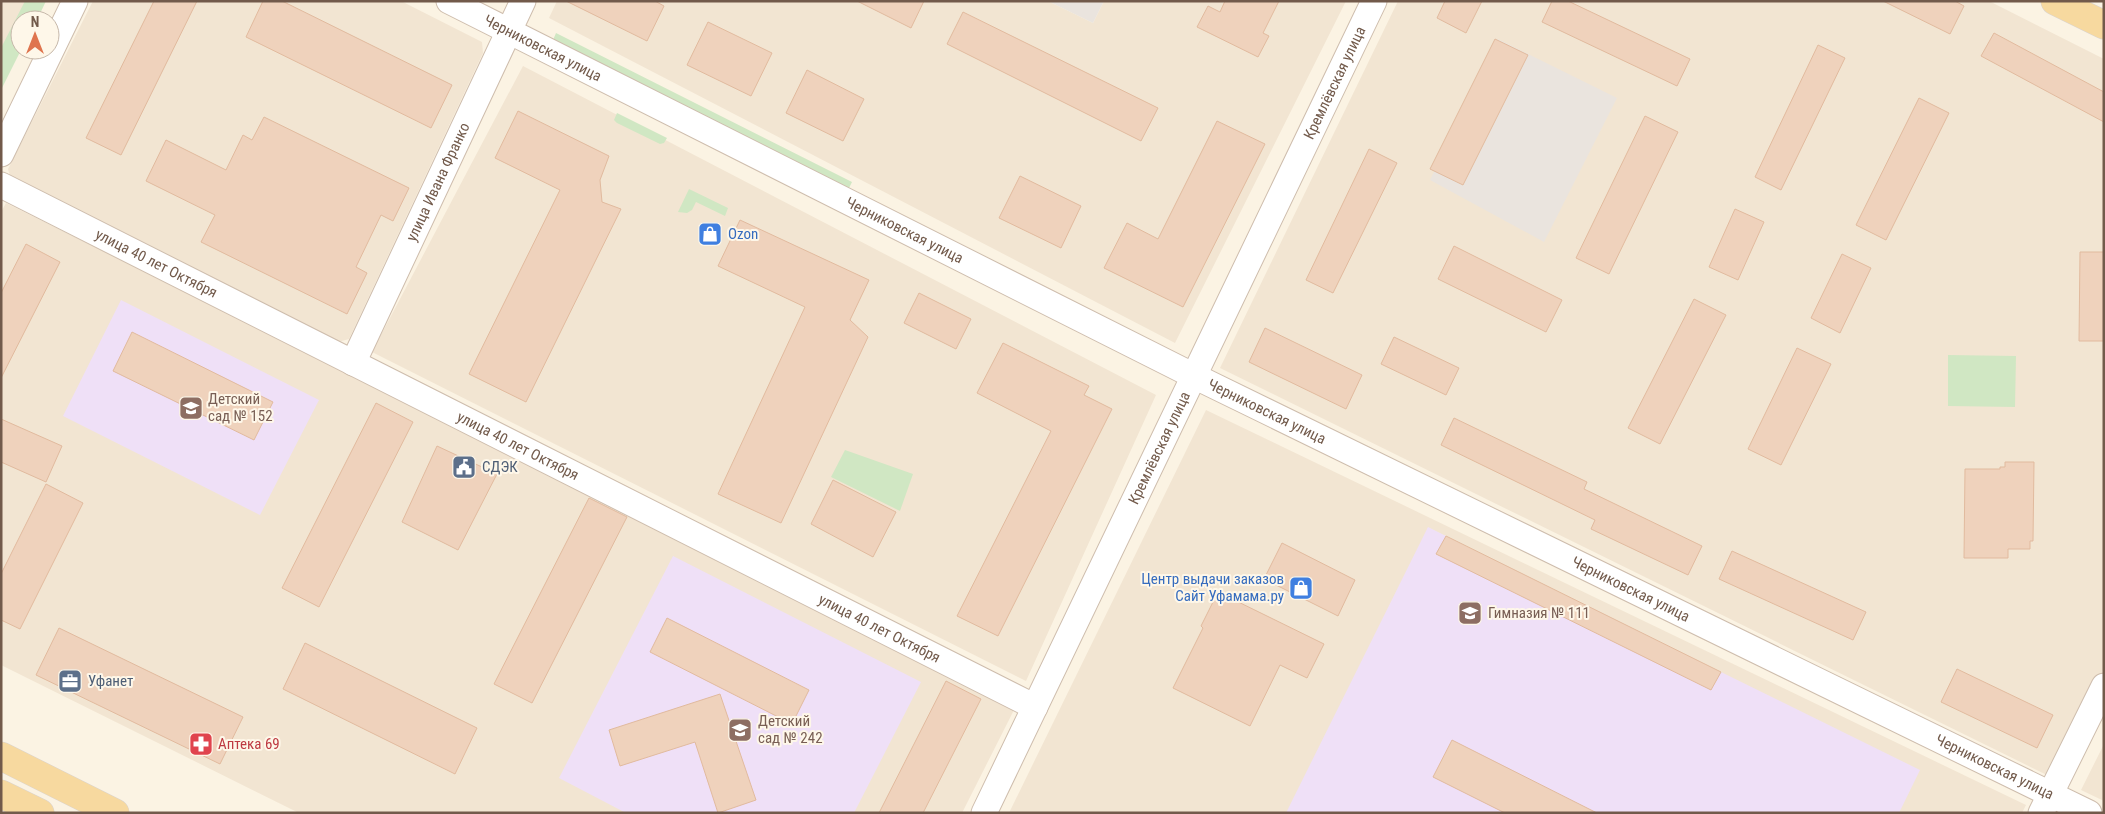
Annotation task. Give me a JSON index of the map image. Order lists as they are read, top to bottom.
{
  "streets": {
    "street": [
      "Черниковская улица",
      "Кремлёвская улица",
      "улица Ивана Франко",
      "улица 40 лет Октября"
    ]
  },
  "crossings": [
    ["Черниковская улица", "Кремлёвская улица"],
    ["Черниковская улица", "улица Ивана Франко"],
    ["Кремлёвская улица", "улица 40 лет Октября"],
    ["улица Ивана Франко", "улица 40 лет Октября"]
  ],
  "places": {
    "shop": ["Ozon", "Центр выдачи заказов Сайт Уфамама.ру"],
    "school or university": ["Детский сад № 152", "Гимназия № 111", "Детский сад № 242"],
    "public building": ["СДЭК"],
    "office": ["Уфанет"],
    "pharmacy": ["Аптека 69"]
  },
  "north": "top"
}
